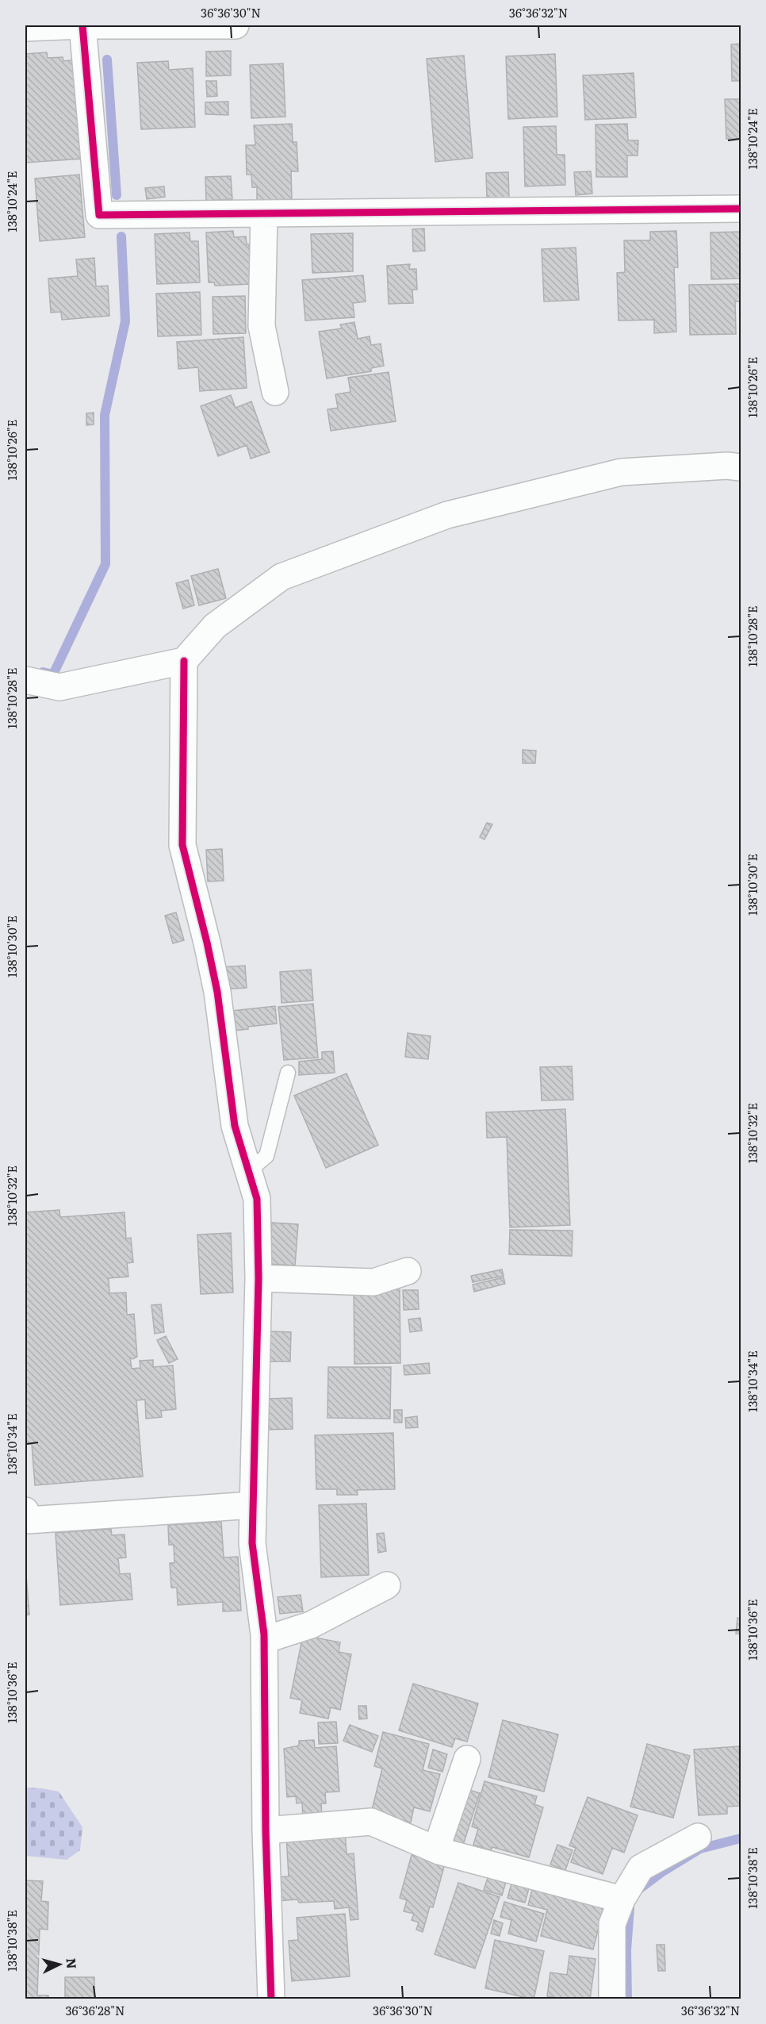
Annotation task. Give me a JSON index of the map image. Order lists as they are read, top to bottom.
{
  "north": "right",
  "coordinates": [
    "36°36'30\"N",
    "36°36'32\"N",
    "138°10'24\"E",
    "138°10'26\"E",
    "138°10'28\"E",
    "138°10'30\"E",
    "138°10'32\"E",
    "138°10'34\"E",
    "138°10'36\"E",
    "138°10'38\"E",
    "36°36'28\"N"
  ]
}
